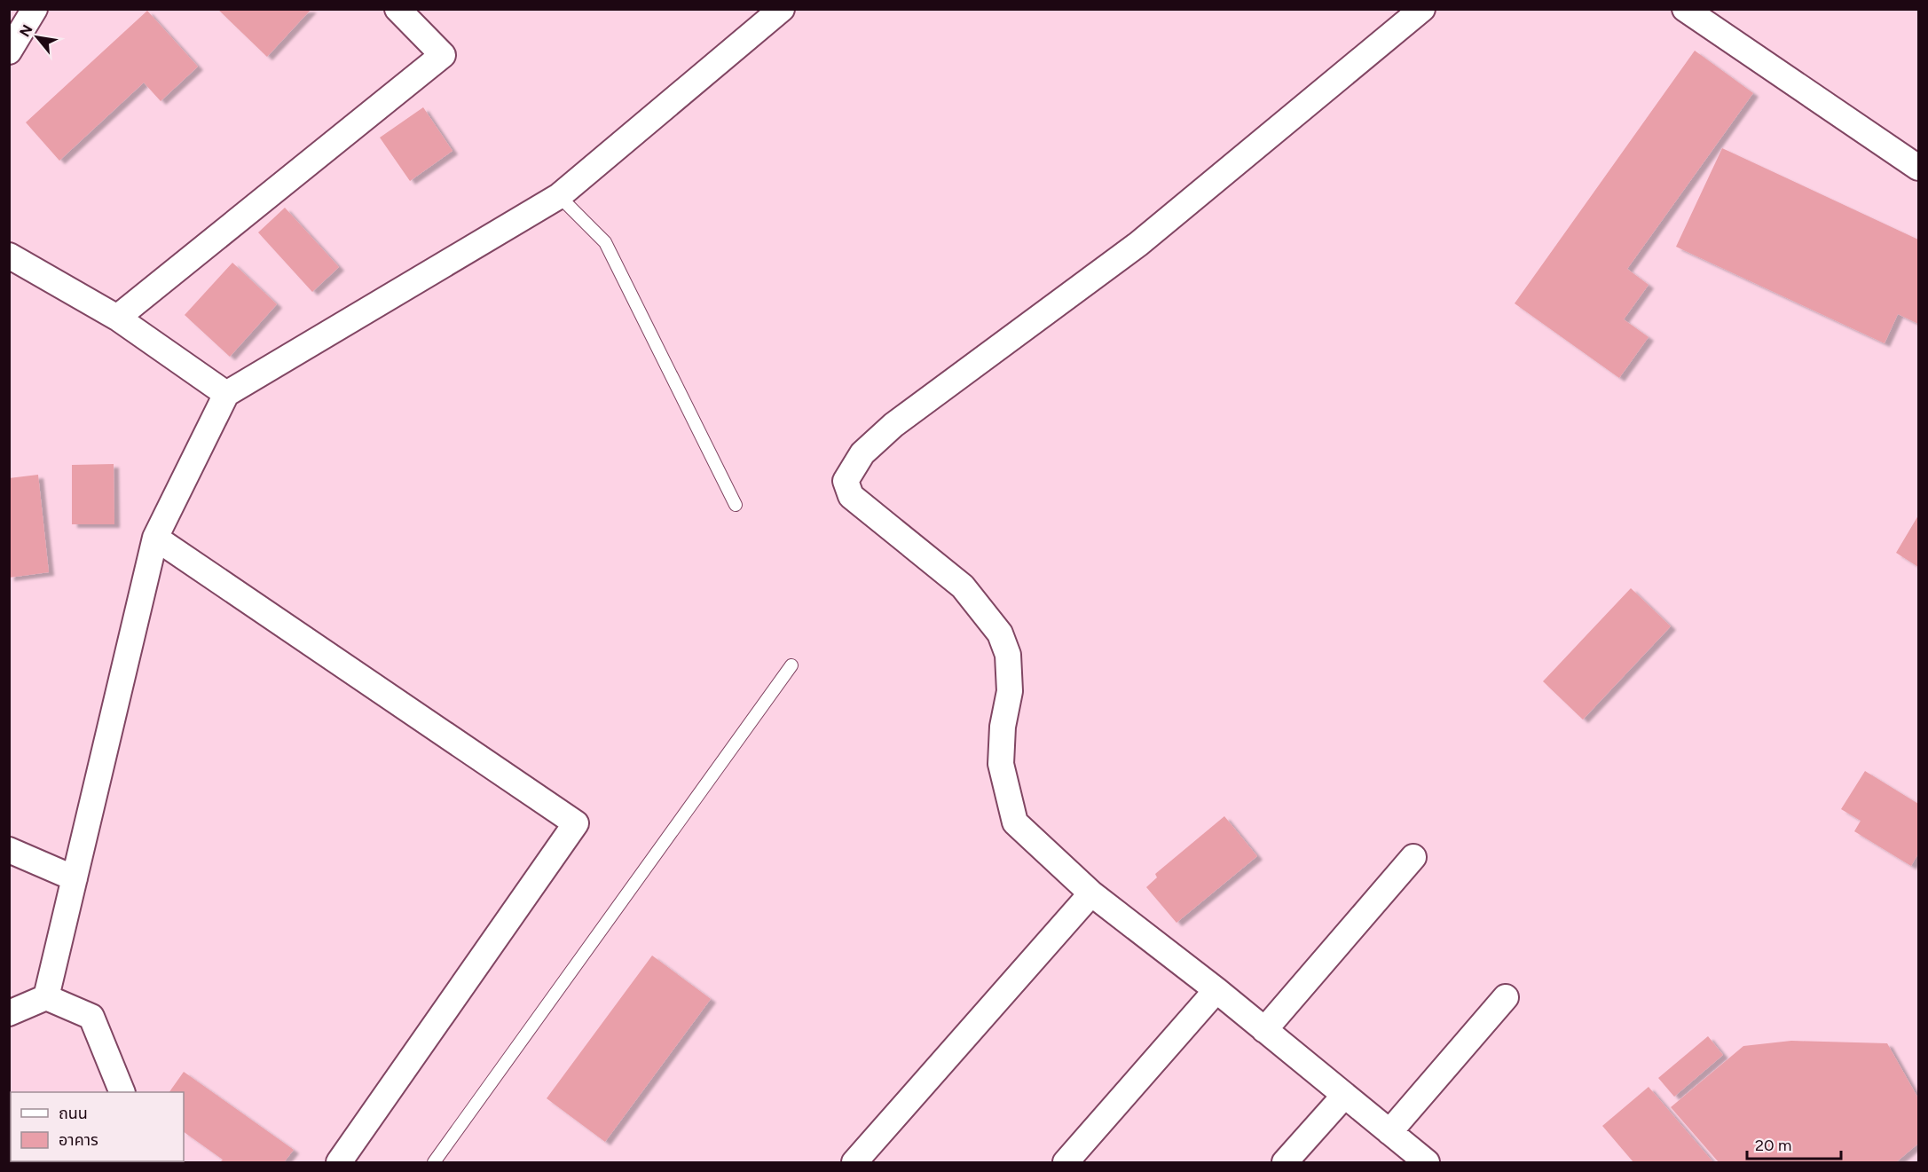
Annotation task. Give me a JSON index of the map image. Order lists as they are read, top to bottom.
{
  "legend": ["ถนน", "อาคาร"],
  "scale_bar": "20 m",
  "north": "top left"
}
